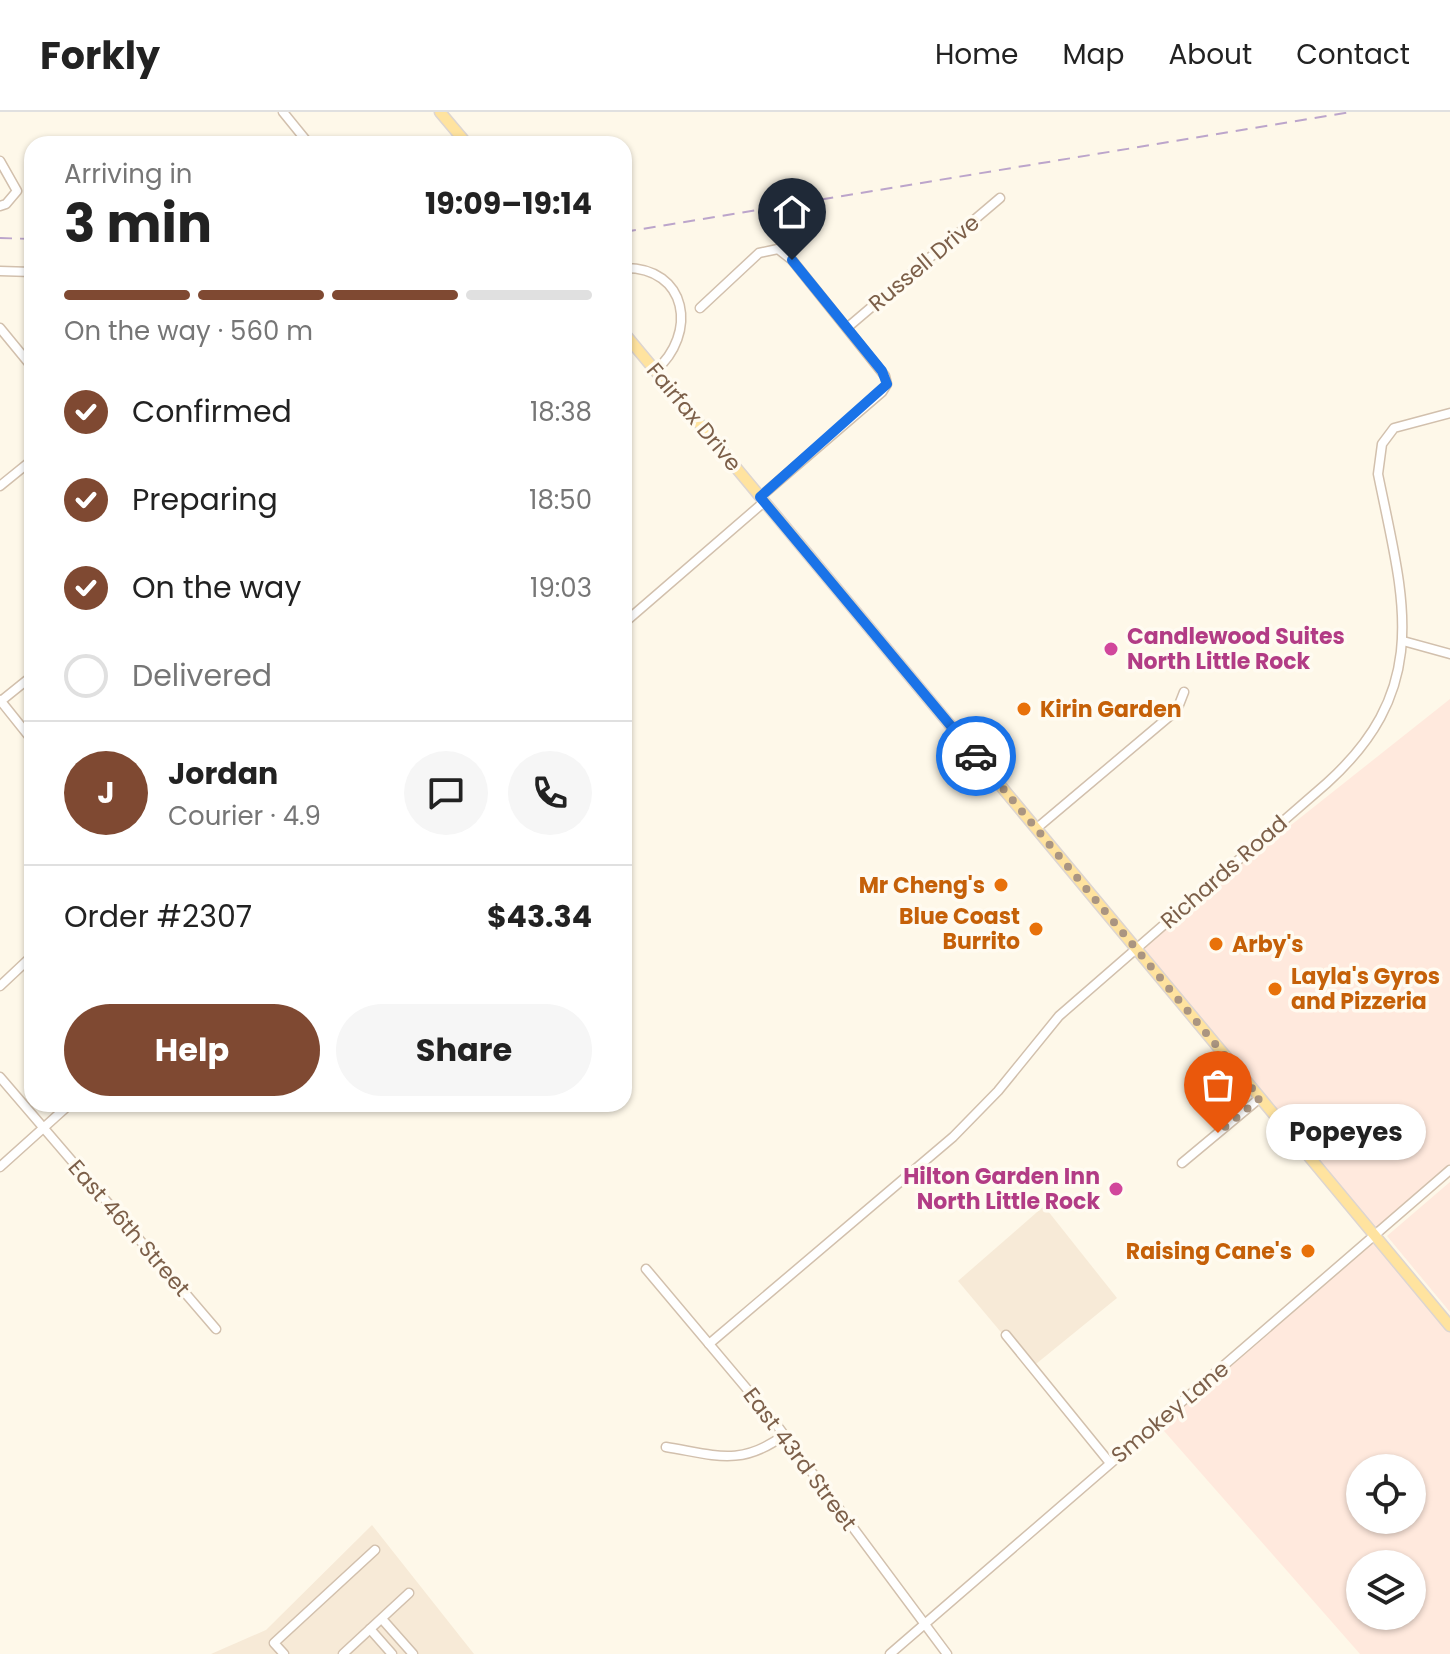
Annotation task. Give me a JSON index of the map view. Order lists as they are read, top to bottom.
{
  "streets": {
    "main road": ["Fairfax Drive"],
    "street": [
      "Russell Drive",
      "Richards Road",
      "East 46th Street",
      "Smokey Lane",
      "East 43rd Street"
    ]
  },
  "crossings": [
    ["Fairfax Drive", "Richards Road"],
    ["Fairfax Drive", "Smokey Lane"],
    ["Richards Road", "East 43rd Street"],
    ["Smokey Lane", "East 43rd Street"]
  ],
  "places": [
    "Candlewood Suites North Little Rock",
    "Kirin Garden",
    "Mr Cheng's",
    "Blue Coast Burrito",
    "Arby's",
    "Layla's Gyros and Pizzeria",
    "Popeyes",
    "Hilton Garden Inn North Little Rock",
    "Raising Cane's"
  ],
  "page": {
    "header": "Forkly",
    "nav": [
      "Home",
      "Map",
      "About",
      "Contact"
    ],
    "heading": ["3 min", "Arriving in", "19:09–19:14"],
    "panel": [
      "Jordan",
      "Courier · 4.9",
      "Order #2307",
      "$43.34"
    ],
    "bar": "On the way · 560 m",
    "list": [
      ["Confirmed", "18:38"],
      ["Preparing", "18:50"],
      ["On the way", "19:03"],
      "Delivered"
    ],
    "round": "J",
    "buttons": ["Help", "Share"],
    "bubble": "Popeyes"
  }
}
